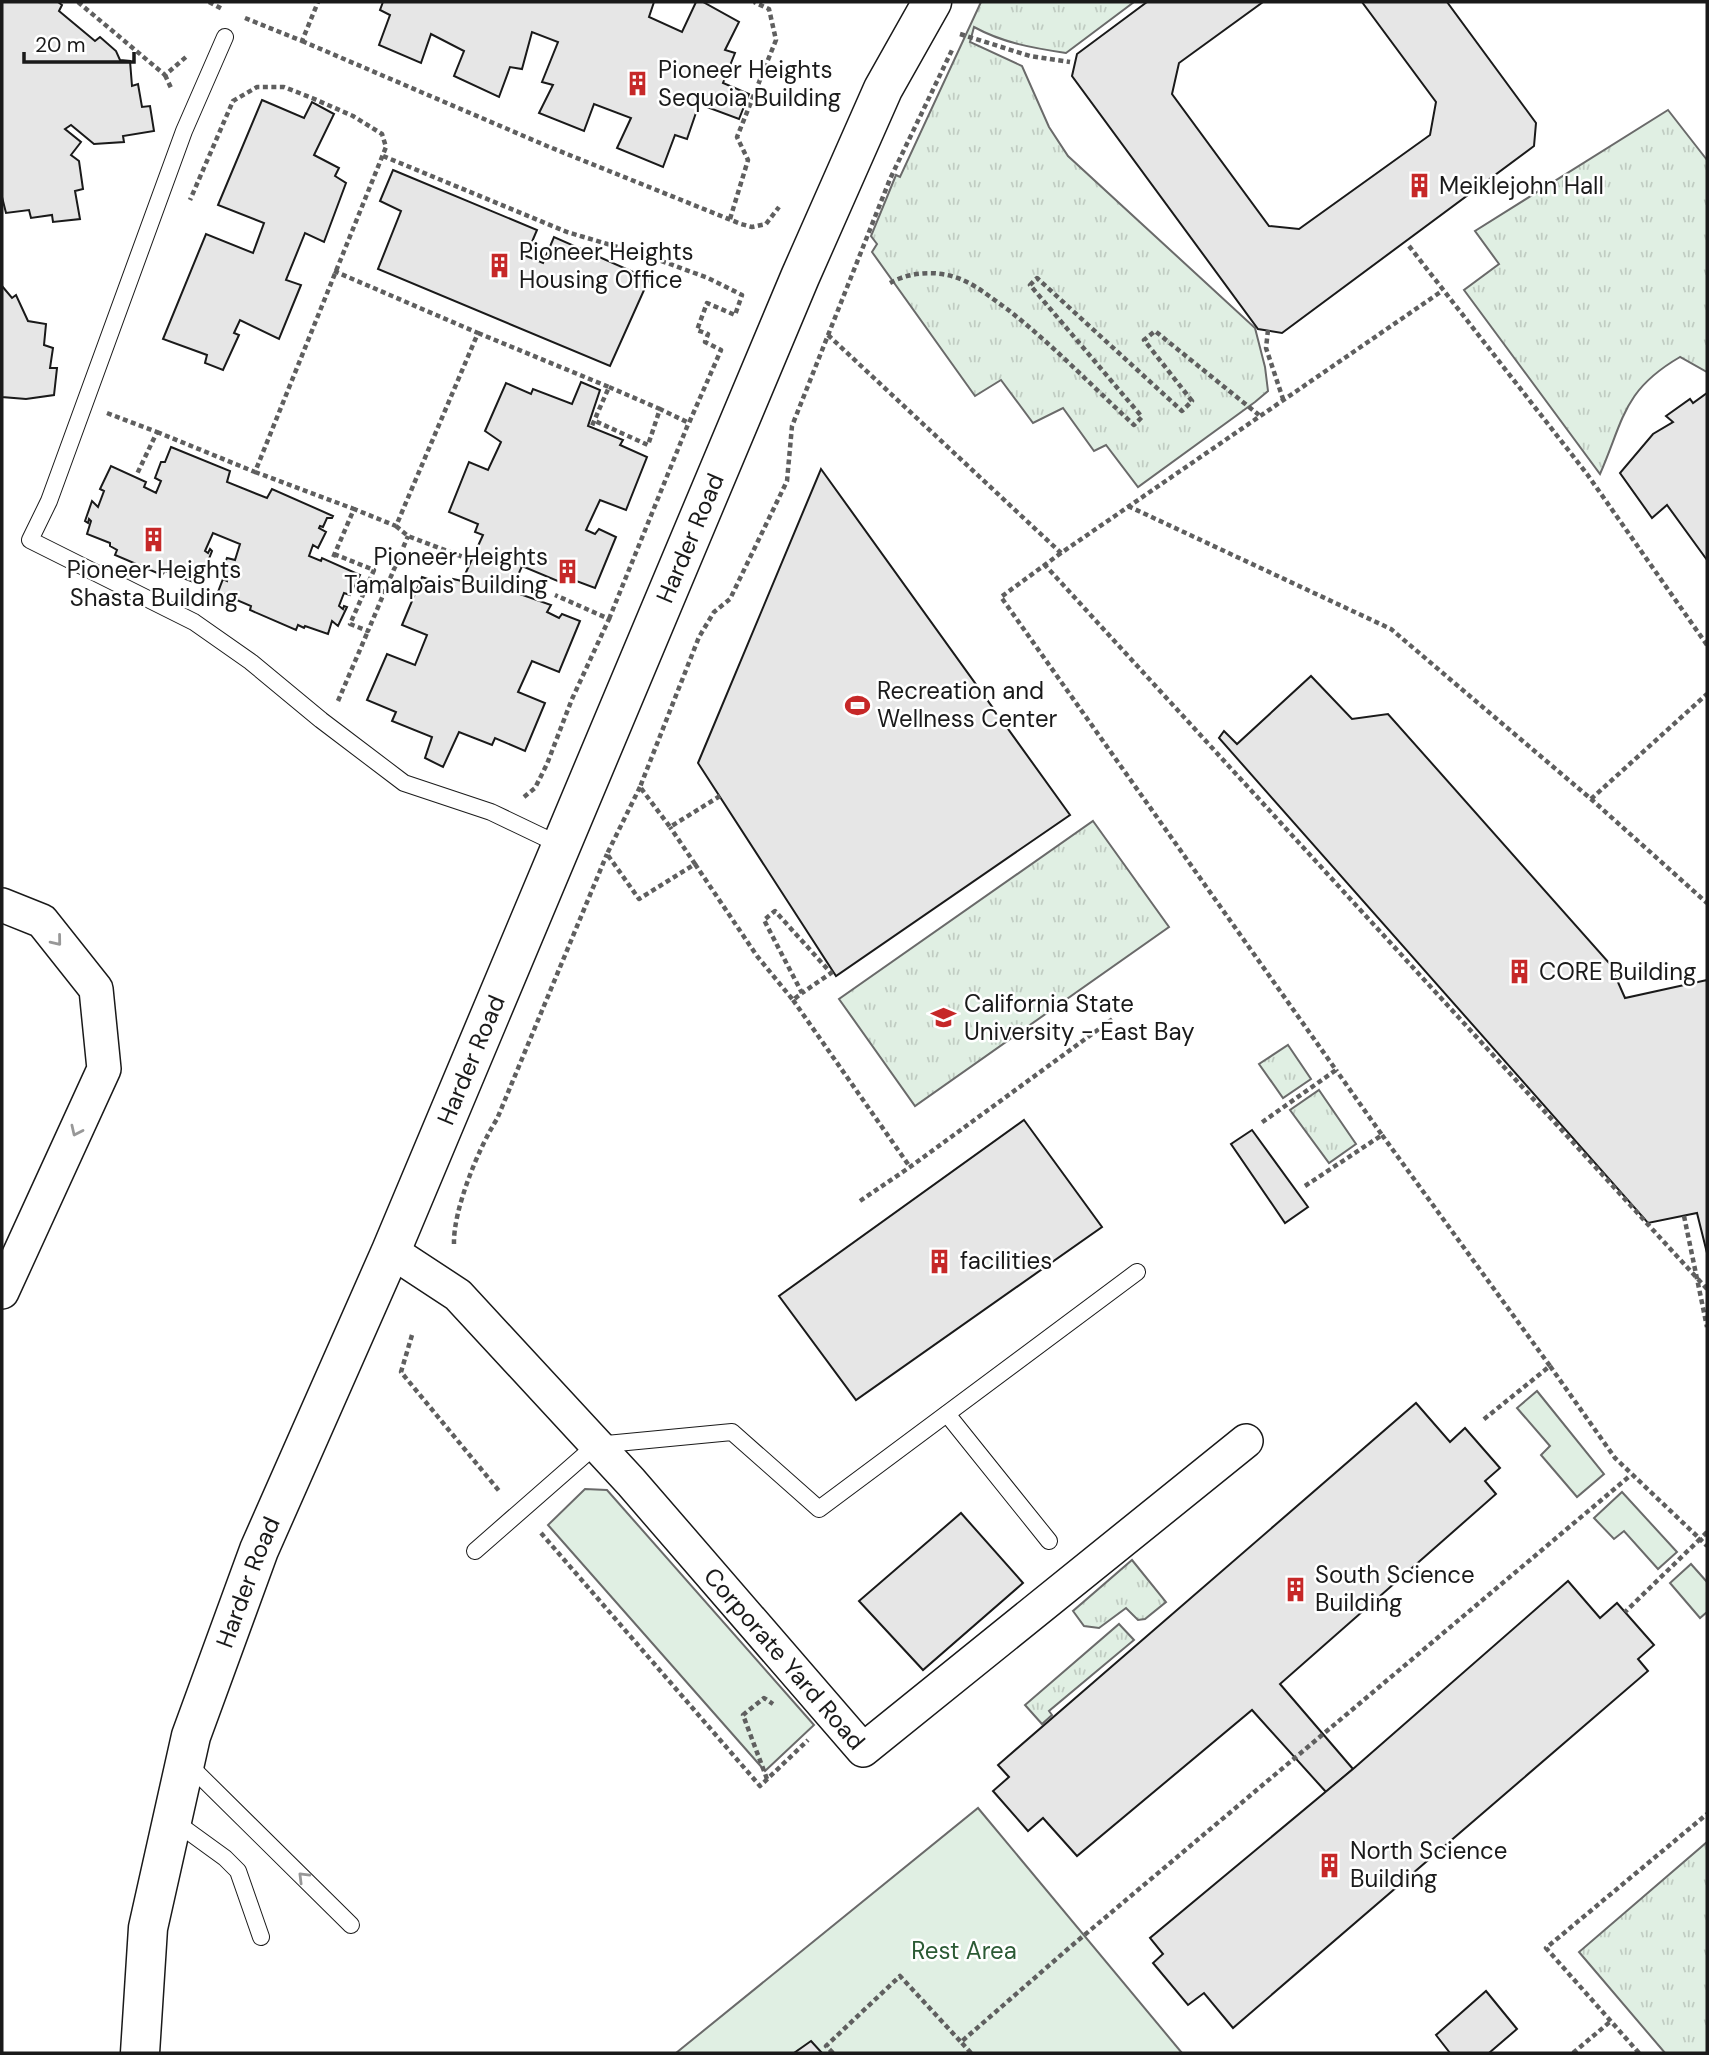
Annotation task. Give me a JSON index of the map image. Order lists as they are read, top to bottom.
{
  "streets": {
    "street": ["Harder Road", "Corporate Yard Road"]
  },
  "crossings": [
    ["Harder Road", "Corporate Yard Road"]
  ],
  "parks": ["Rest Area"],
  "places": {
    "building": [
      "Pioneer Heights Sequoia Building",
      "Meiklejohn Hall",
      "Pioneer Heights Housing Office",
      "Pioneer Heights Shasta Building",
      "Pioneer Heights Tamalpais Building",
      "CORE Building",
      "facilities",
      "South Science Building",
      "North Science Building"
    ],
    "sports": ["Recreation and Wellness Center"],
    "school or university": ["California State University - East Bay"]
  },
  "scale_bar": "20 m"
}
